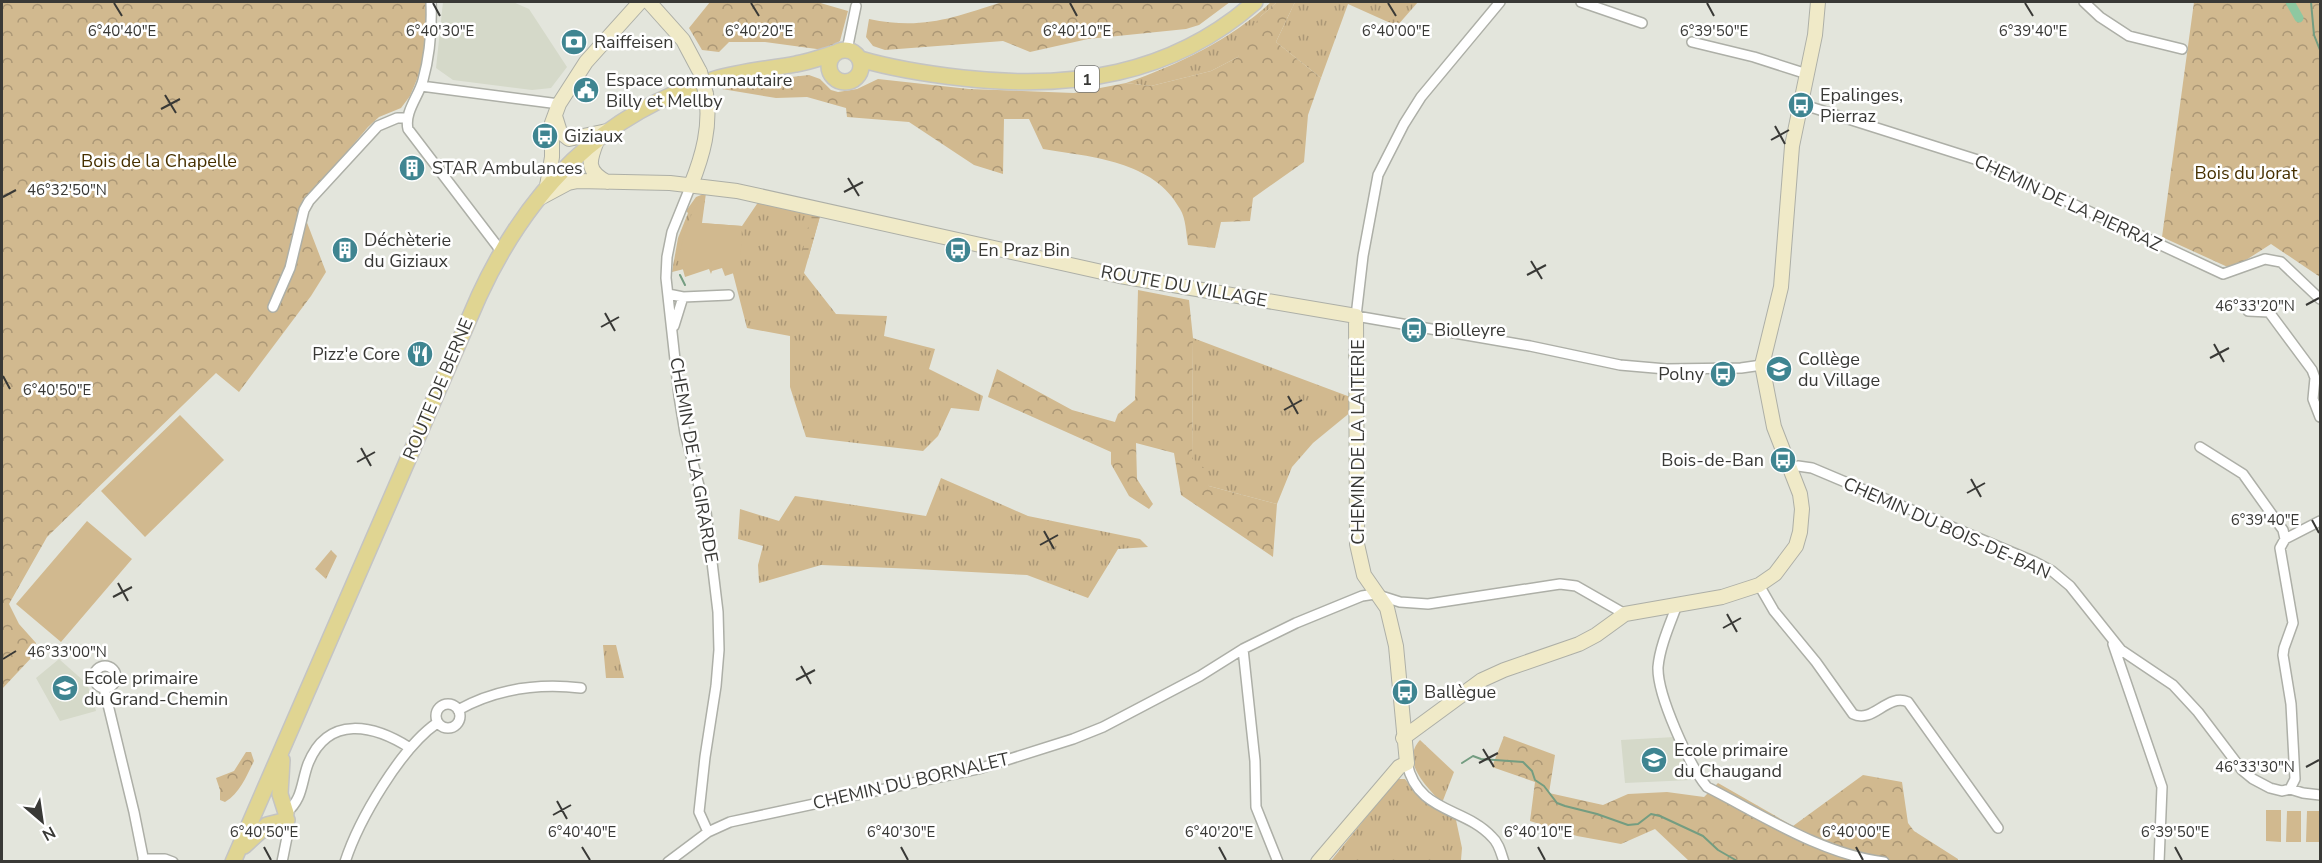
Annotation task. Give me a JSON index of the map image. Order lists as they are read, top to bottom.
{
  "streets": {
    "main road": ["1", "ROUTE DE BERNE"],
    "street": [
      "CHEMIN DE LA PIERRAZ",
      "ROUTE DU VILLAGE",
      "CHEMIN DE LA LAITERIE",
      "CHEMIN DE LA GIRARDE",
      "CHEMIN DU BOIS-DE-BAN",
      "CHEMIN DU BORNALET"
    ]
  },
  "crossings": [
    ["1", "ROUTE DE BERNE"],
    ["ROUTE DU VILLAGE", "ROUTE DE BERNE"],
    ["ROUTE DU VILLAGE", "CHEMIN DE LA LAITERIE"],
    ["ROUTE DU VILLAGE", "CHEMIN DE LA GIRARDE"],
    ["CHEMIN DE LA LAITERIE", "CHEMIN DU BORNALET"],
    ["CHEMIN DE LA GIRARDE", "CHEMIN DU BORNALET"]
  ],
  "parks": ["Bois de la Chapelle", "Bois du Jorat"],
  "places": {
    "bank": ["Raiffeisen"],
    "public building": ["Espace communautaire Billy et Mellby"],
    "bus stop": [
      "Epalinges, Pierraz",
      "Giziaux",
      "En Praz Bin",
      "Biolleyre",
      "Polny",
      "Bois-de-Ban",
      "Ballègue"
    ],
    "building": ["STAR Ambulances", "Déchèterie du Giziaux"],
    "restaurant": ["Pizz'e Core"],
    "school or university": ["Collège du Village", "Ecole primaire du Grand-Chemin", "Ecole primaire du Chaugand"]
  },
  "north": "bottom right",
  "coordinates": [
    "6°40'40\"E",
    "6°40'30\"E",
    "6°40'20\"E",
    "6°40'10\"E",
    "6°40'00\"E",
    "6°39'50\"E",
    "6°39'40\"E",
    "46°32'50\"N",
    "46°33'20\"N",
    "6°40'50\"E",
    "46°33'00\"N",
    "46°33'30\"N"
  ]
}
